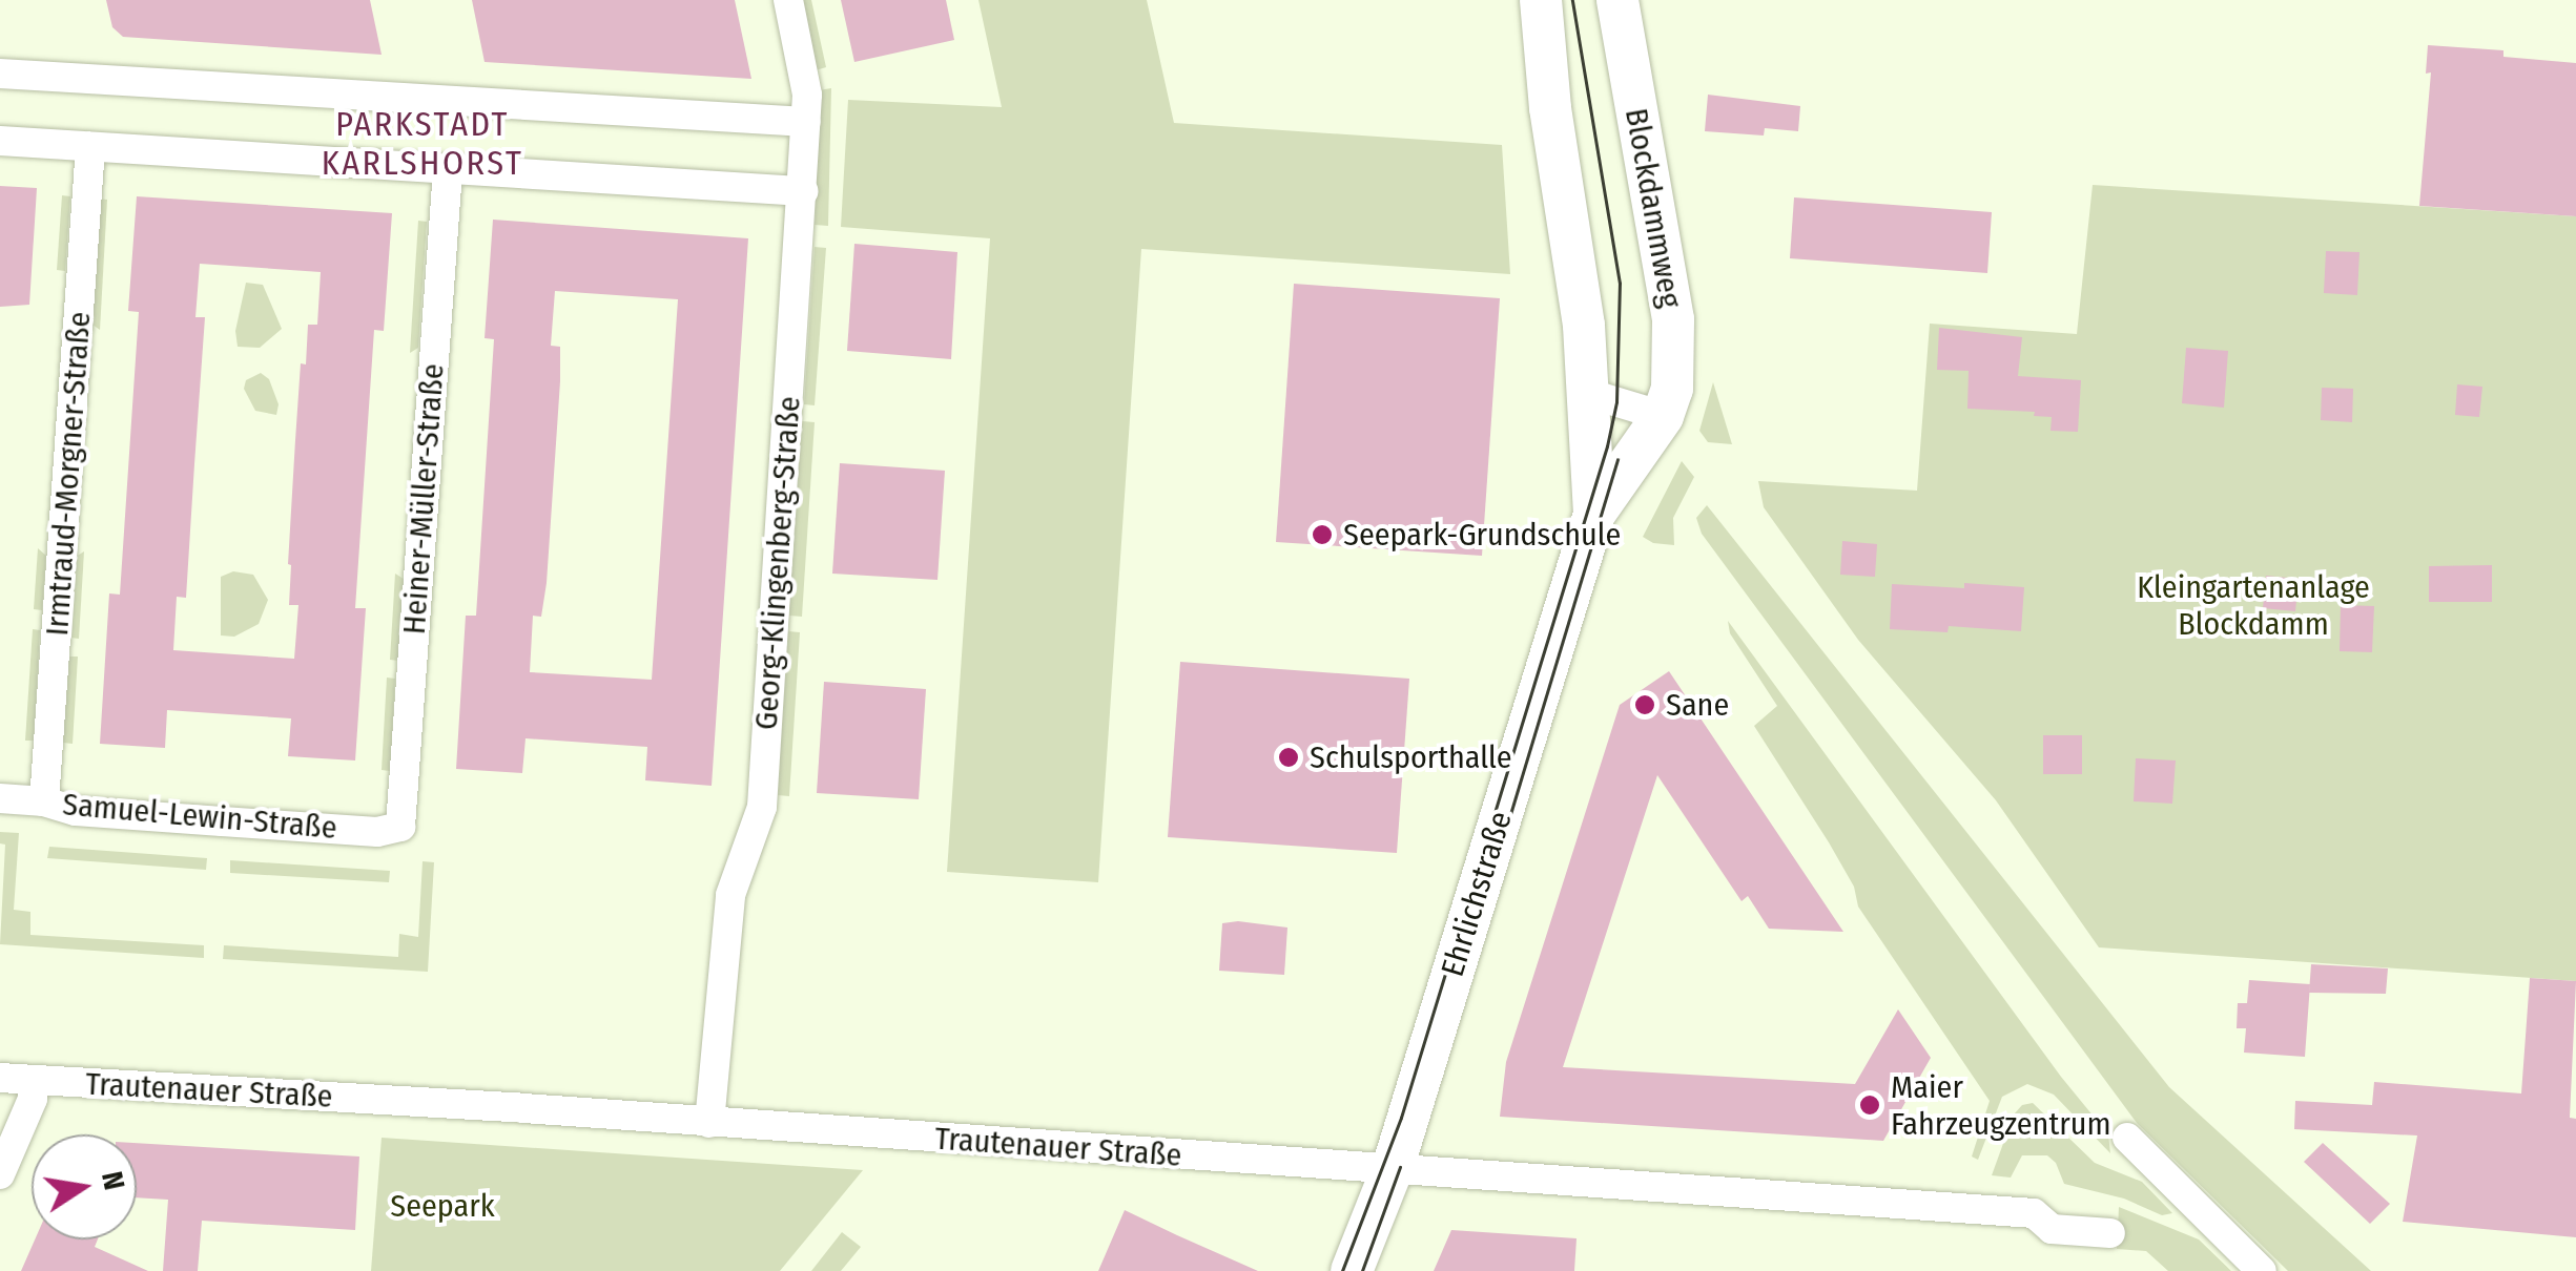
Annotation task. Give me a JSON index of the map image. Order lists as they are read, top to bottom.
{
  "streets": {
    "street": [
      "Blockdammweg",
      "Irmtraud-Morgner-Straße",
      "Heiner-Müller-Straße",
      "Georg-Klingenberg-Straße",
      "Samuel-Lewin-Straße",
      "Ehrlichstraße",
      "Trautenauer Straße"
    ]
  },
  "crossings": [
    ["Blockdammweg", "Ehrlichstraße"],
    ["Irmtraud-Morgner-Straße", "Samuel-Lewin-Straße"],
    ["Heiner-Müller-Straße", "Samuel-Lewin-Straße"],
    ["Georg-Klingenberg-Straße", "Trautenauer Straße"],
    ["Ehrlichstraße", "Trautenauer Straße"]
  ],
  "districts": ["PARKSTADT KARLSHORST"],
  "parks": ["Kleingartenanlage Blockdamm", "Seepark"],
  "places": [
    "Seepark-Grundschule",
    "Sane",
    "Schulsporthalle",
    "Maier Fahrzeugzentrum"
  ],
  "north": "right"
}
